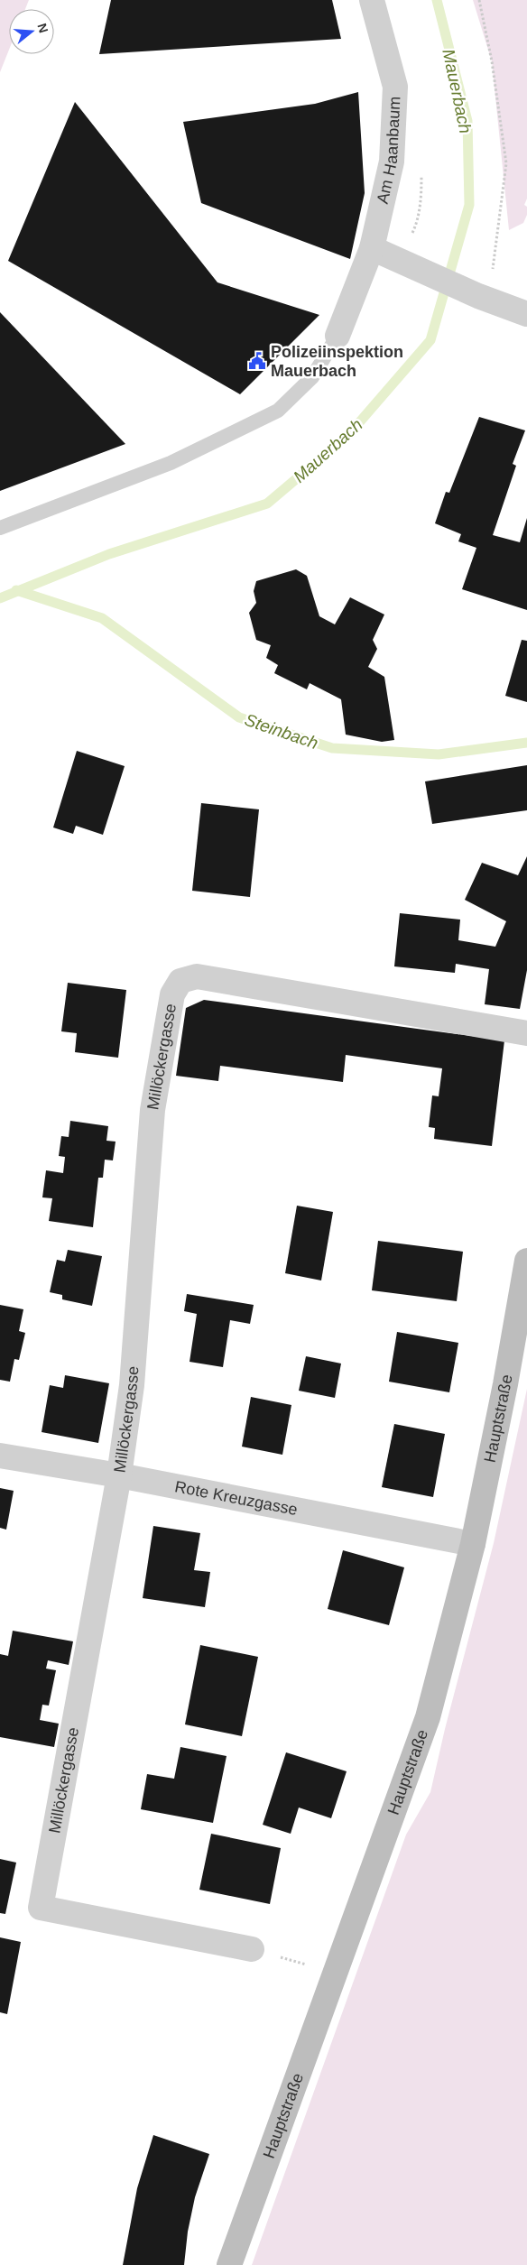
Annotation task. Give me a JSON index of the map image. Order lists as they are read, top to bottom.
{
  "streets": {
    "main road": ["Hauptstraße"],
    "street": ["Am Haanbaum", "Millöckergasse", "Rote Kreuzgasse"]
  },
  "crossings": [
    ["Millöckergasse", "Rote Kreuzgasse"],
    ["Hauptstraße", "Rote Kreuzgasse"]
  ],
  "water": ["Mauerbach", "Steinbach"],
  "places": {
    "public building": ["Polizeiinspektion Mauerbach"]
  },
  "north": "right"
}
